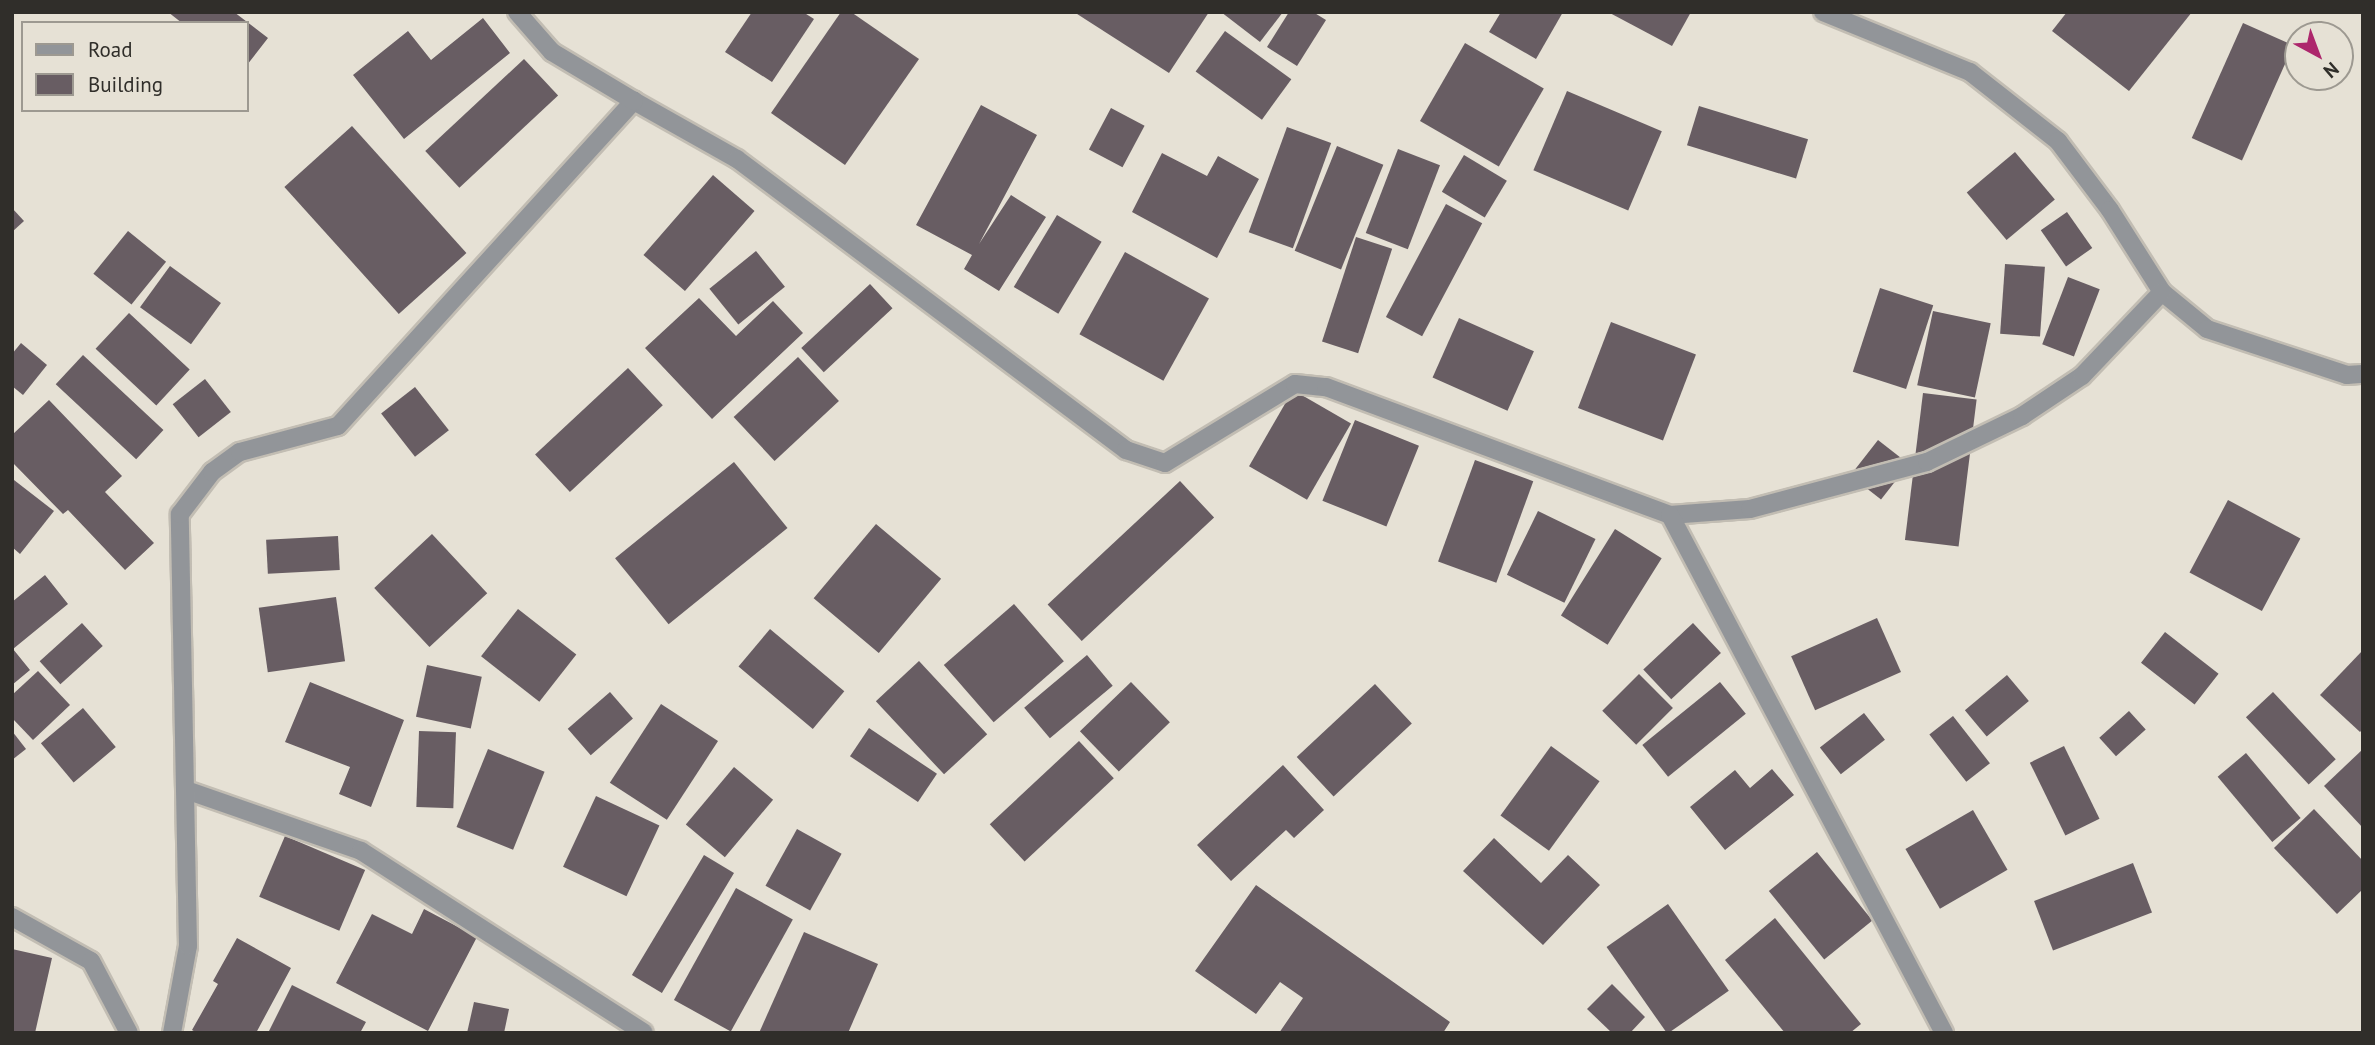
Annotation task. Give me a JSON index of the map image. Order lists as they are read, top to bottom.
{
  "legend": ["Road", "Building"],
  "north": "bottom right"
}
